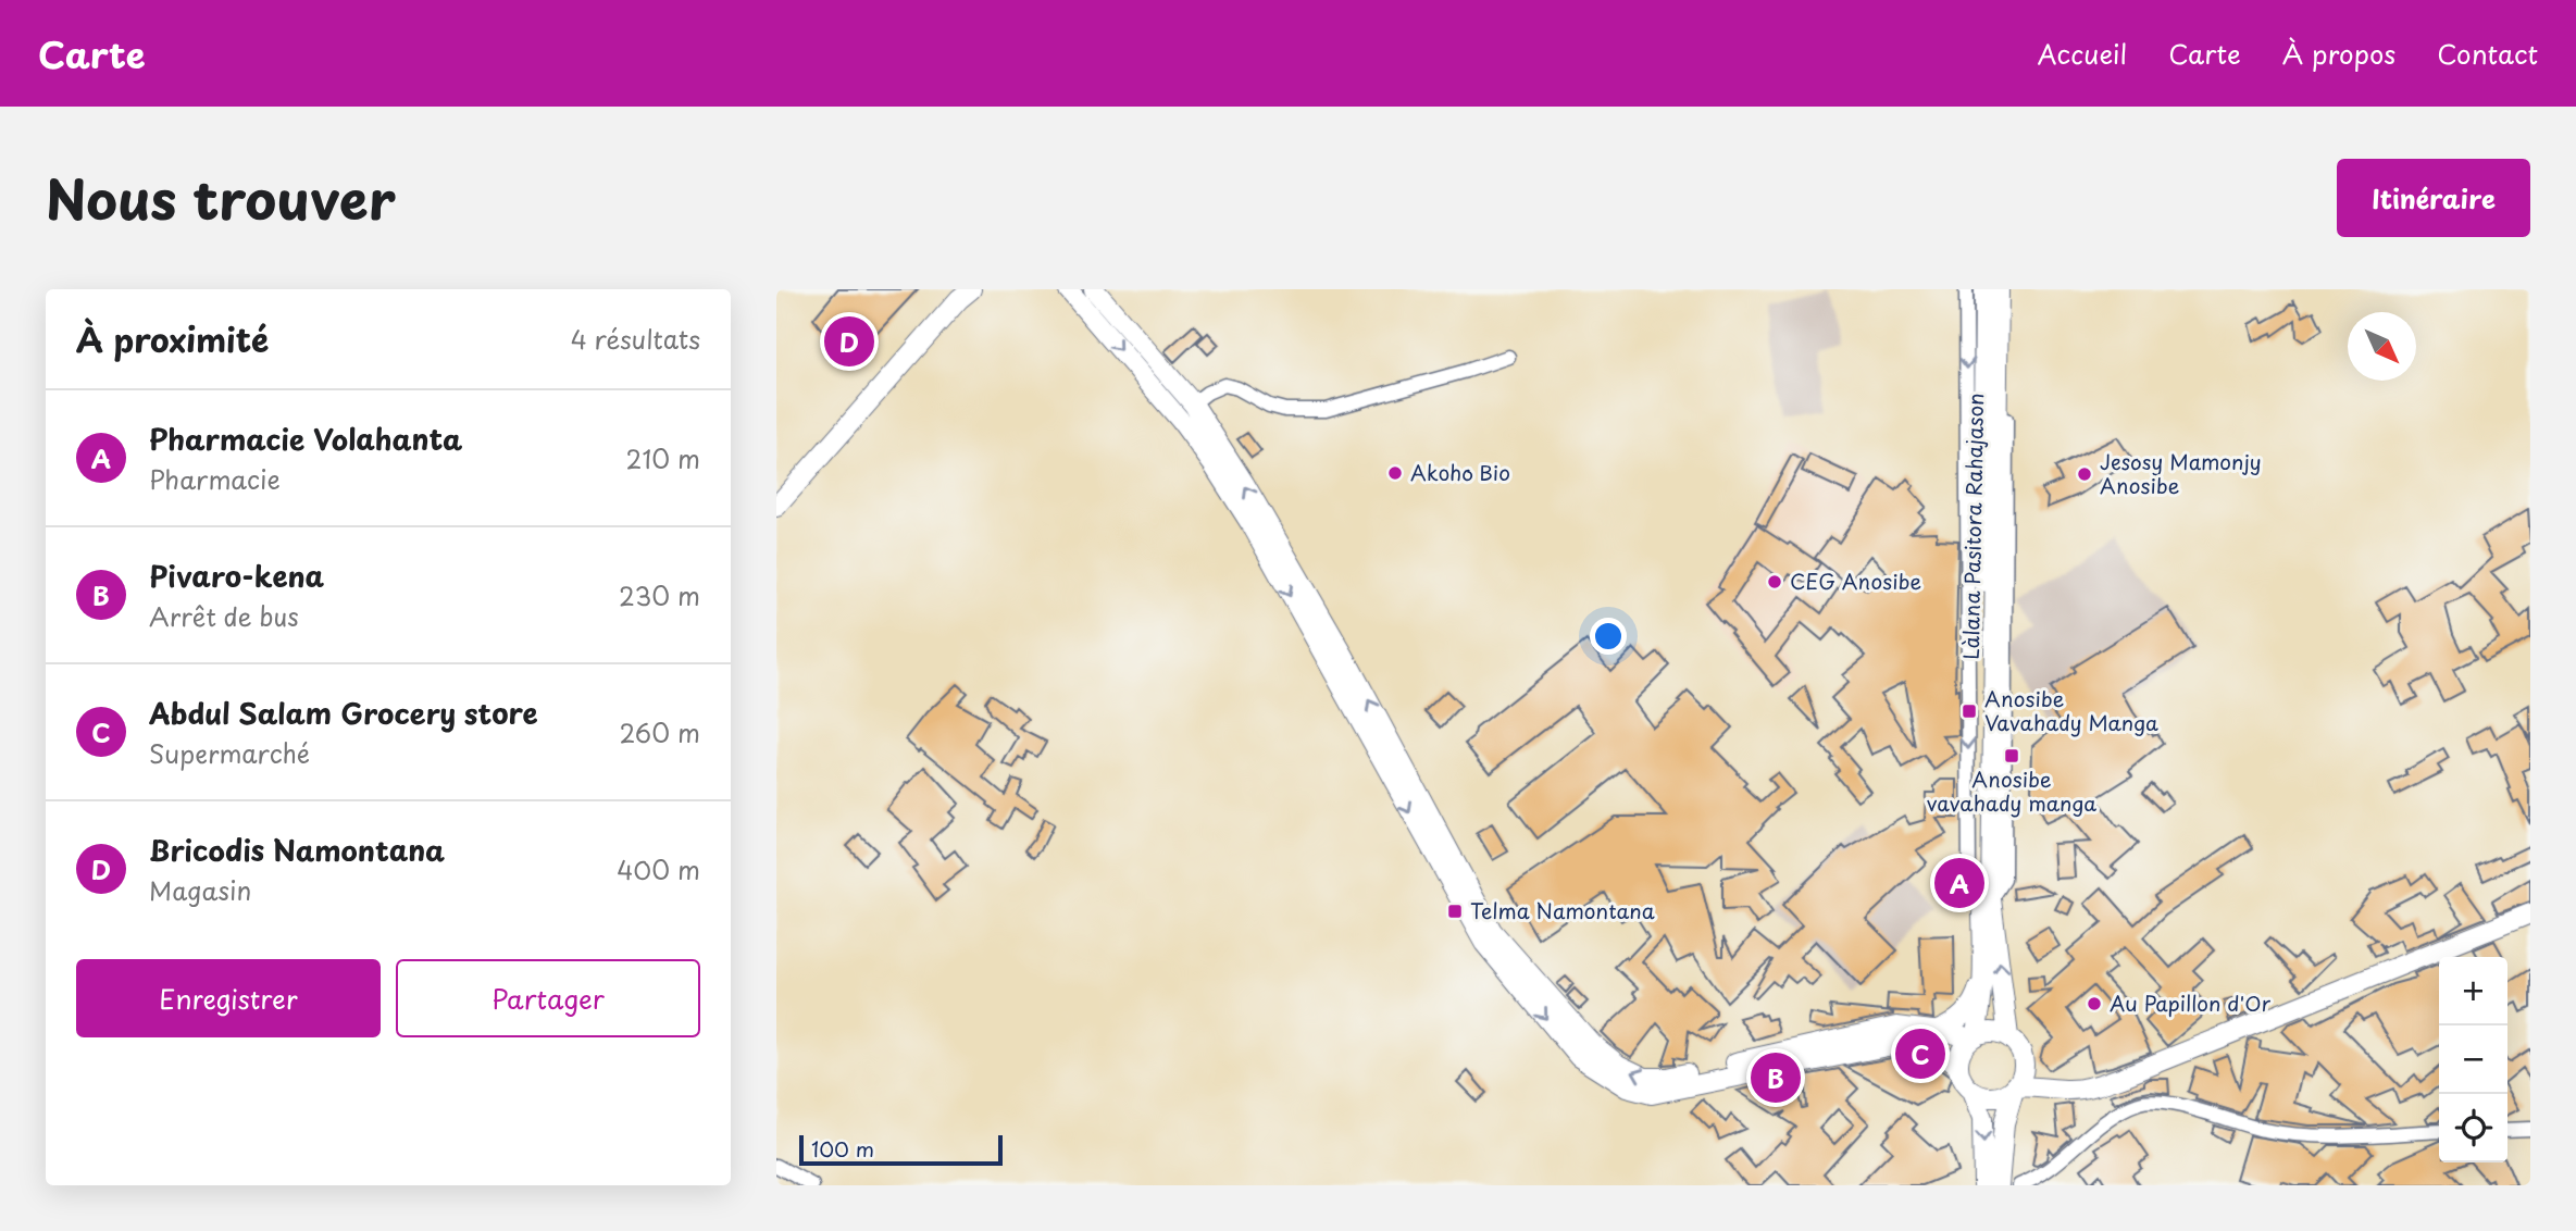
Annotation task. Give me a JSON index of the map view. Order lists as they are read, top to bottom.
{
  "streets": {
    "street": ["Làlana Pasitora Rahajason"]
  },
  "places": {
    "other": [
      "Akoho Bio",
      "Jesosy Mamonjy Anosibe",
      "CEG Anosibe",
      "Au Papillon d'Or"
    ],
    "transit": ["Anosibe Vavahady Manga", "Anosibe vavahady manga", "Telma Namontana"]
  },
  "scale_bar": "100 m",
  "north": "bottom right",
  "page": {
    "header": "Carte",
    "nav": [
      "Accueil",
      "Carte",
      "À propos",
      "Contact"
    ],
    "title": "Nous trouver",
    "buttons": [
      "Itinéraire",
      ["Enregistrer", "Partager"]
    ],
    "heading": ["À proximité", "4 résultats"],
    "pins": [
      "D",
      "A",
      "C",
      "B"
    ],
    "list": [
      {
        "mark": "A",
        "name": "Pharmacie Volahanta",
        "note": "Pharmacie",
        "value": "210 m"
      },
      {
        "mark": "B",
        "name": "Pivaro-kena",
        "note": "Arrêt de bus",
        "value": "230 m"
      },
      {
        "mark": "C",
        "name": "Abdul Salam Grocery store",
        "note": "Supermarché",
        "value": "260 m"
      },
      {
        "mark": "D",
        "name": "Bricodis Namontana",
        "note": "Magasin",
        "value": "400 m"
      }
    ],
    "map_buttons": ["+", "−"],
    "scale": "100 m"
  }
}
